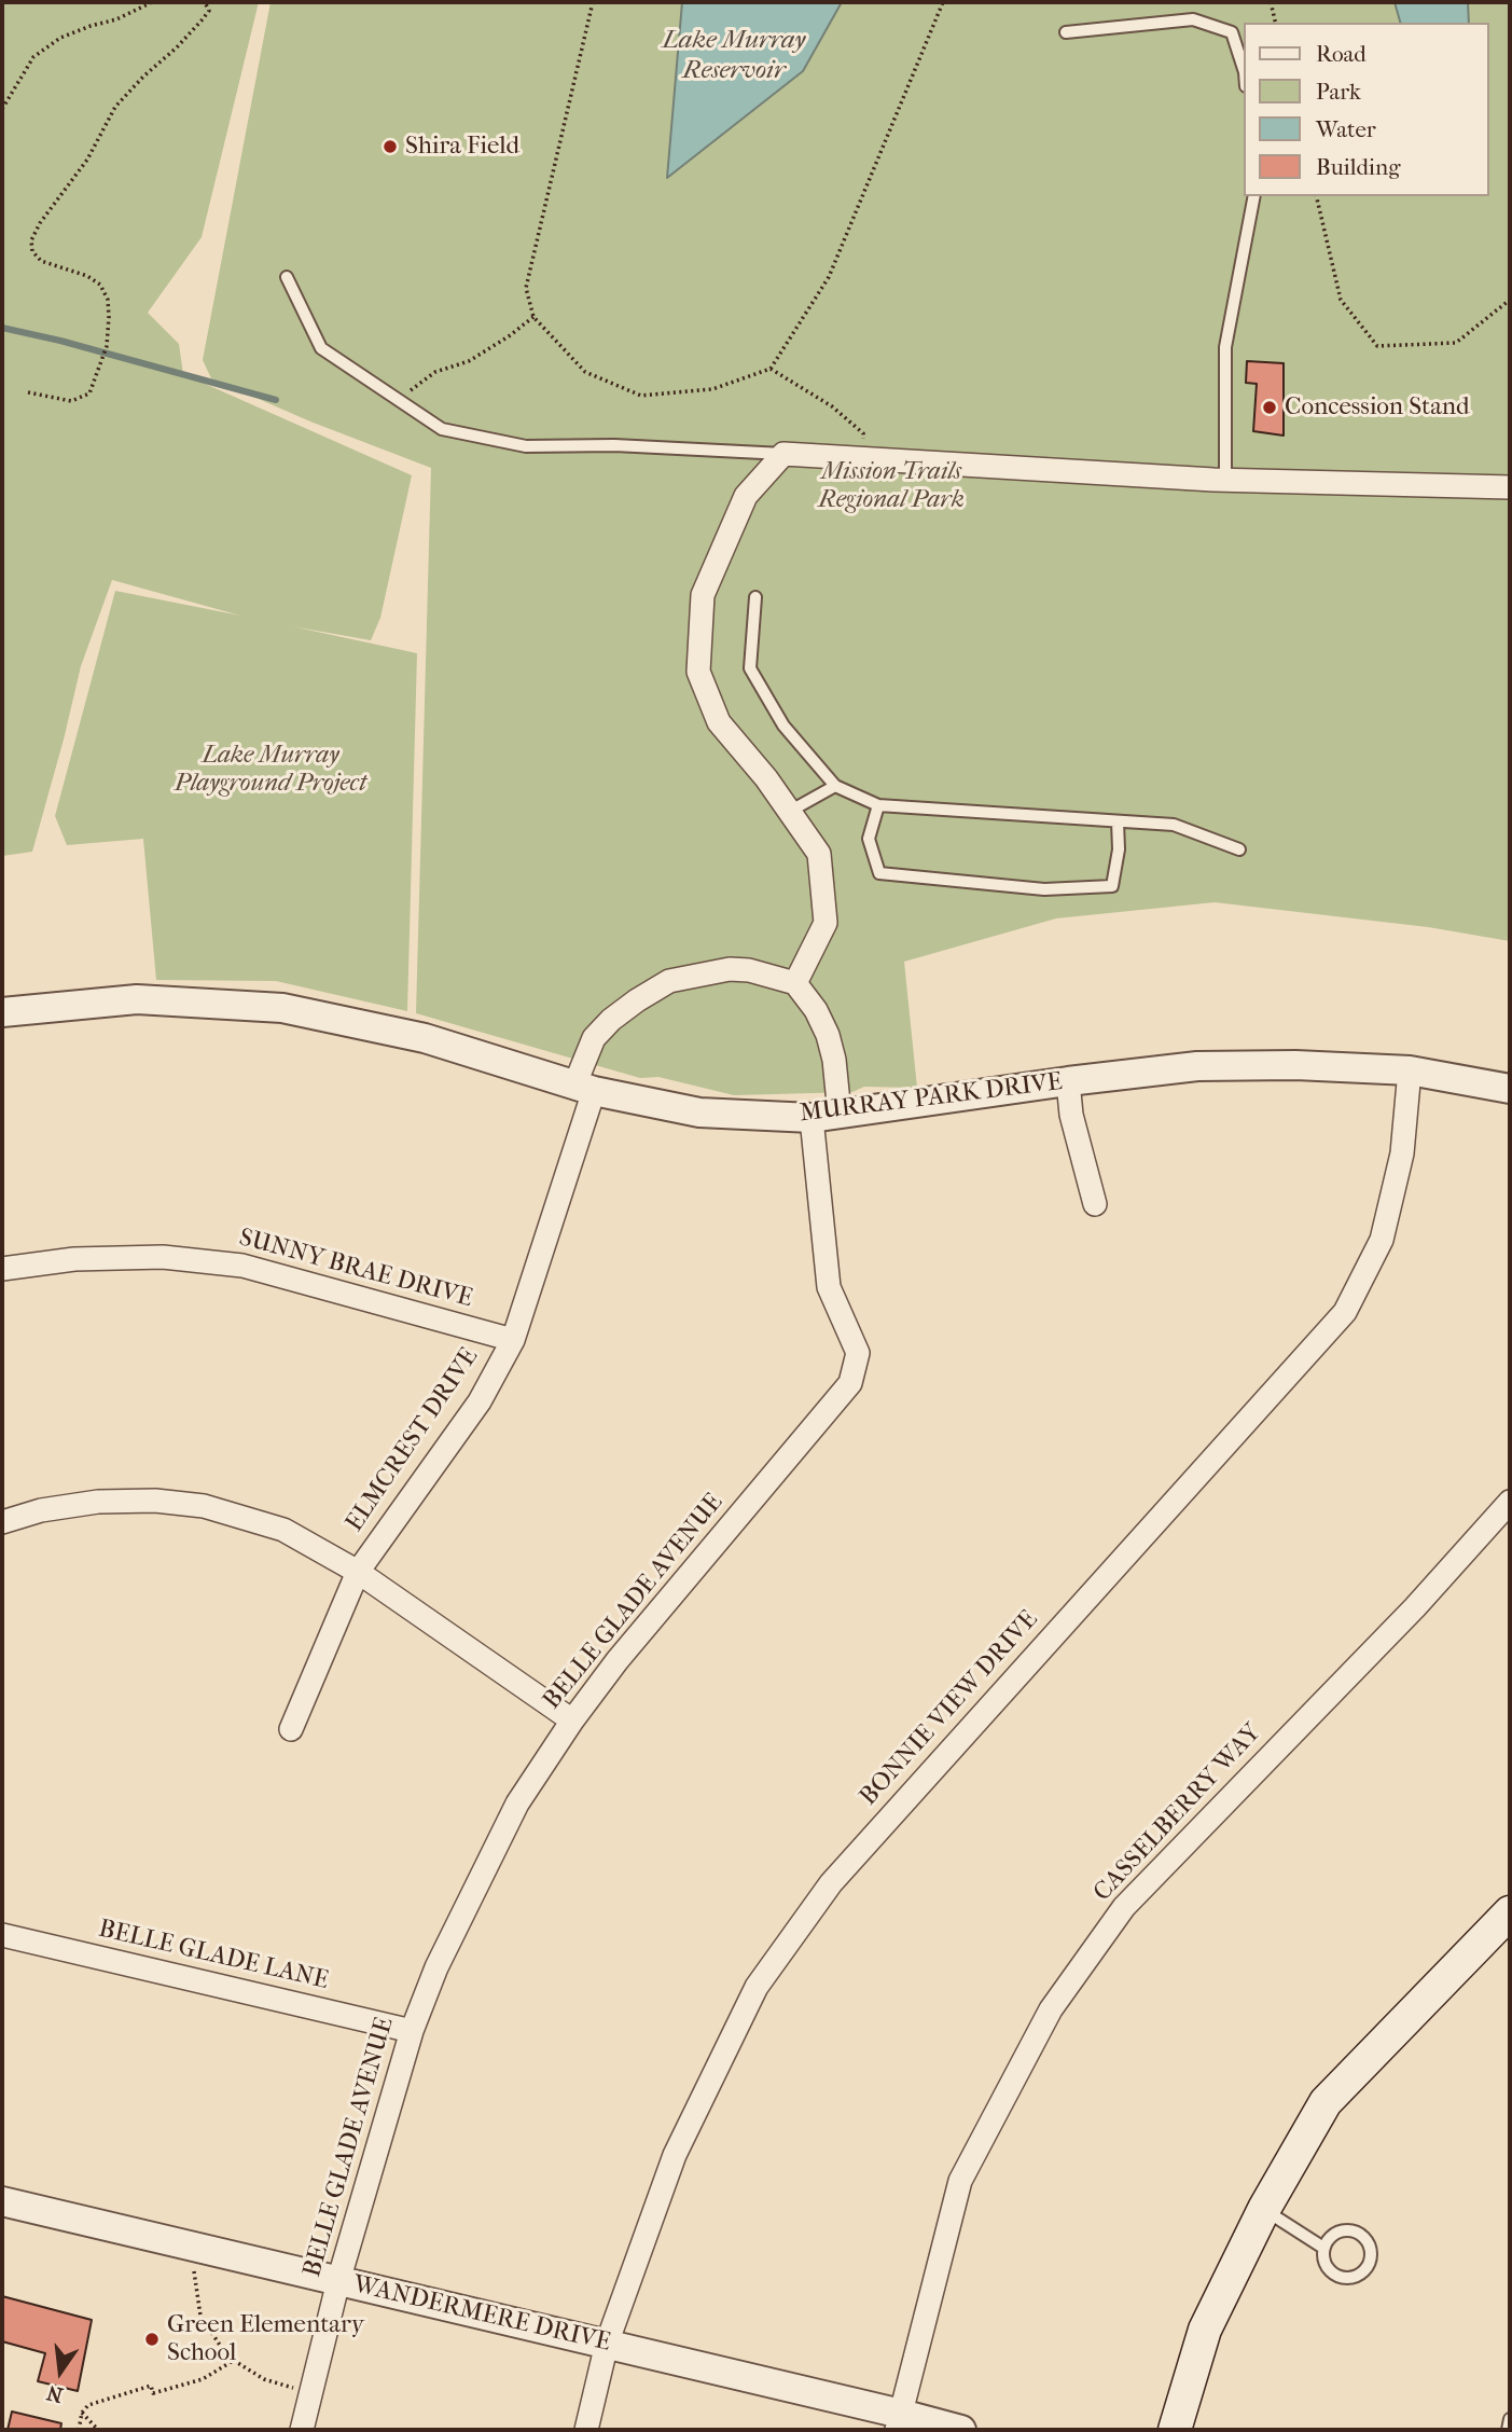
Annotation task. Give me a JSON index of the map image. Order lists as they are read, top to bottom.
{
  "streets": {
    "street": [
      "MURRAY PARK DRIVE",
      "SUNNY BRAE DRIVE",
      "ELMCREST DRIVE",
      "BELLE GLADE AVENUE",
      "BONNIE VIEW DRIVE",
      "CASSELBERRY WAY",
      "BELLE GLADE LANE",
      "WANDERMERE DRIVE"
    ]
  },
  "crossings": [
    ["MURRAY PARK DRIVE", "ELMCREST DRIVE"],
    ["MURRAY PARK DRIVE", "BELLE GLADE AVENUE"],
    ["MURRAY PARK DRIVE", "BONNIE VIEW DRIVE"],
    ["SUNNY BRAE DRIVE", "ELMCREST DRIVE"],
    ["BELLE GLADE AVENUE", "BELLE GLADE LANE"],
    ["BELLE GLADE AVENUE", "WANDERMERE DRIVE"],
    ["BONNIE VIEW DRIVE", "WANDERMERE DRIVE"],
    ["CASSELBERRY WAY", "WANDERMERE DRIVE"]
  ],
  "water": ["Lake Murray Reservoir"],
  "parks": ["Mission Trails Regional Park", "Lake Murray Playground Project"],
  "places": ["Shira Field", "Concession Stand", "Green Elementary School"],
  "legend": [
    "Road",
    "Park",
    "Water",
    "Building"
  ],
  "north": "bottom"
}
